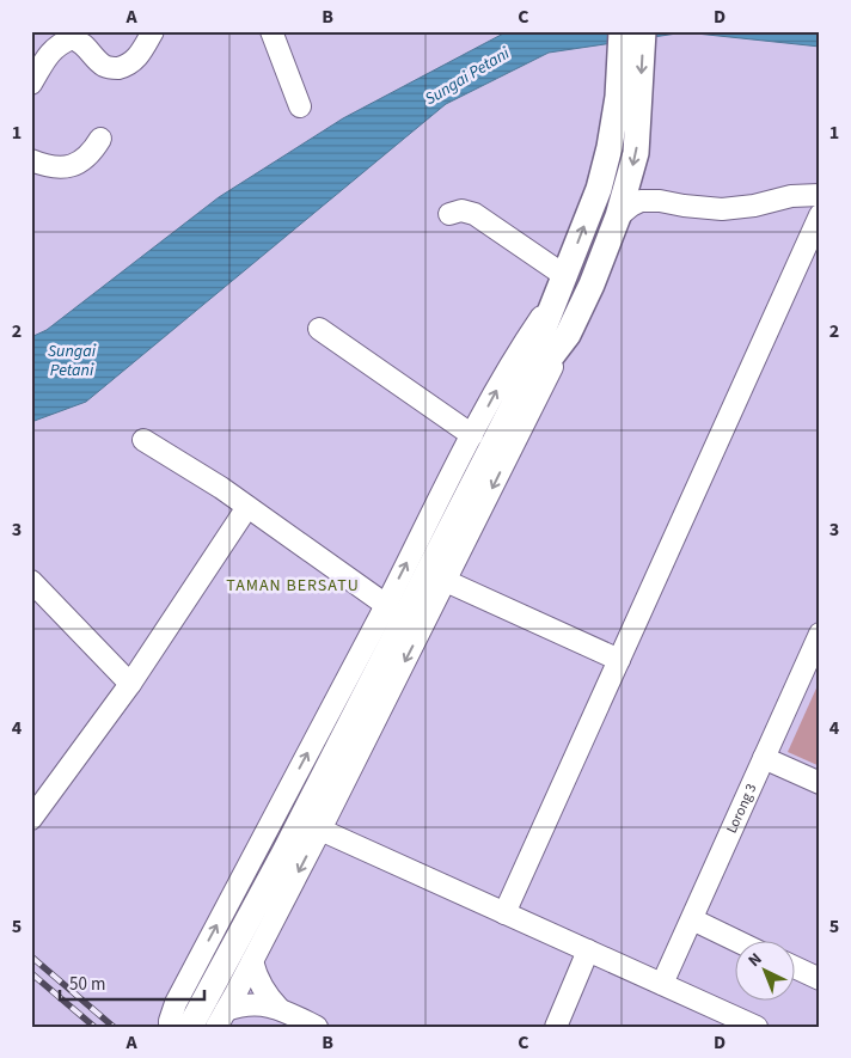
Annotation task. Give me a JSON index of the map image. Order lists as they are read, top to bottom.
{
  "streets": {
    "street": ["Lorong 3"]
  },
  "districts": ["TAMAN BERSATU"],
  "water": ["Sungai Petani"],
  "scale_bar": "50 m",
  "north": "top left",
  "grid": {
    "columns": [
      "A",
      "B",
      "C",
      "D"
    ],
    "rows": [
      "1",
      "2",
      "3",
      "4",
      "5"
    ]
  }
}
